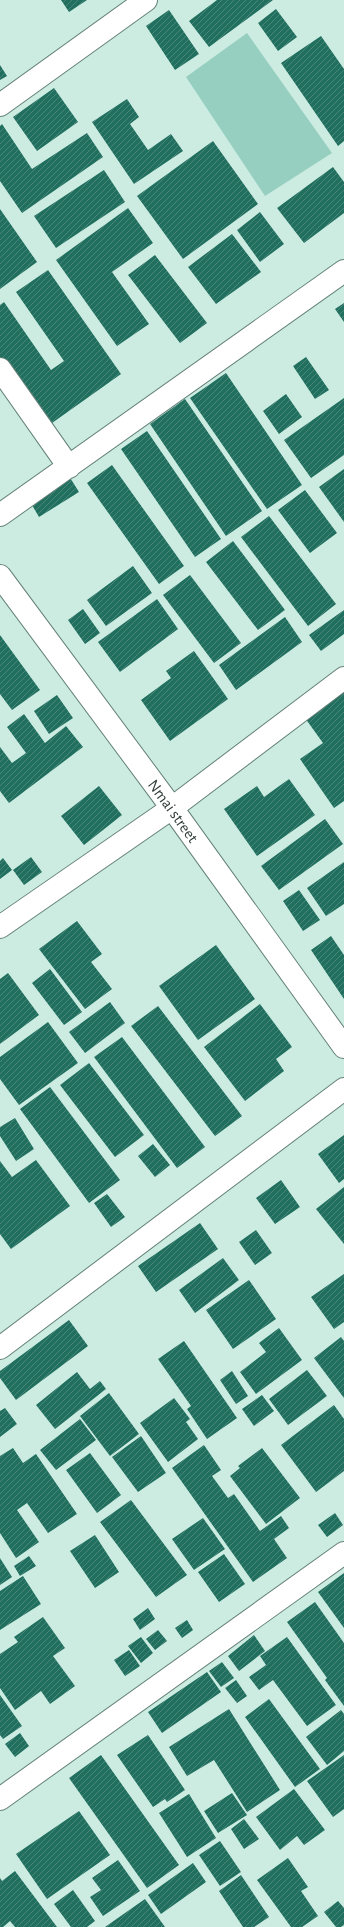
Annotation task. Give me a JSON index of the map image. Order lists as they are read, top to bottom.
{
  "streets": {
    "street": ["Nmai street"]
  }
}
